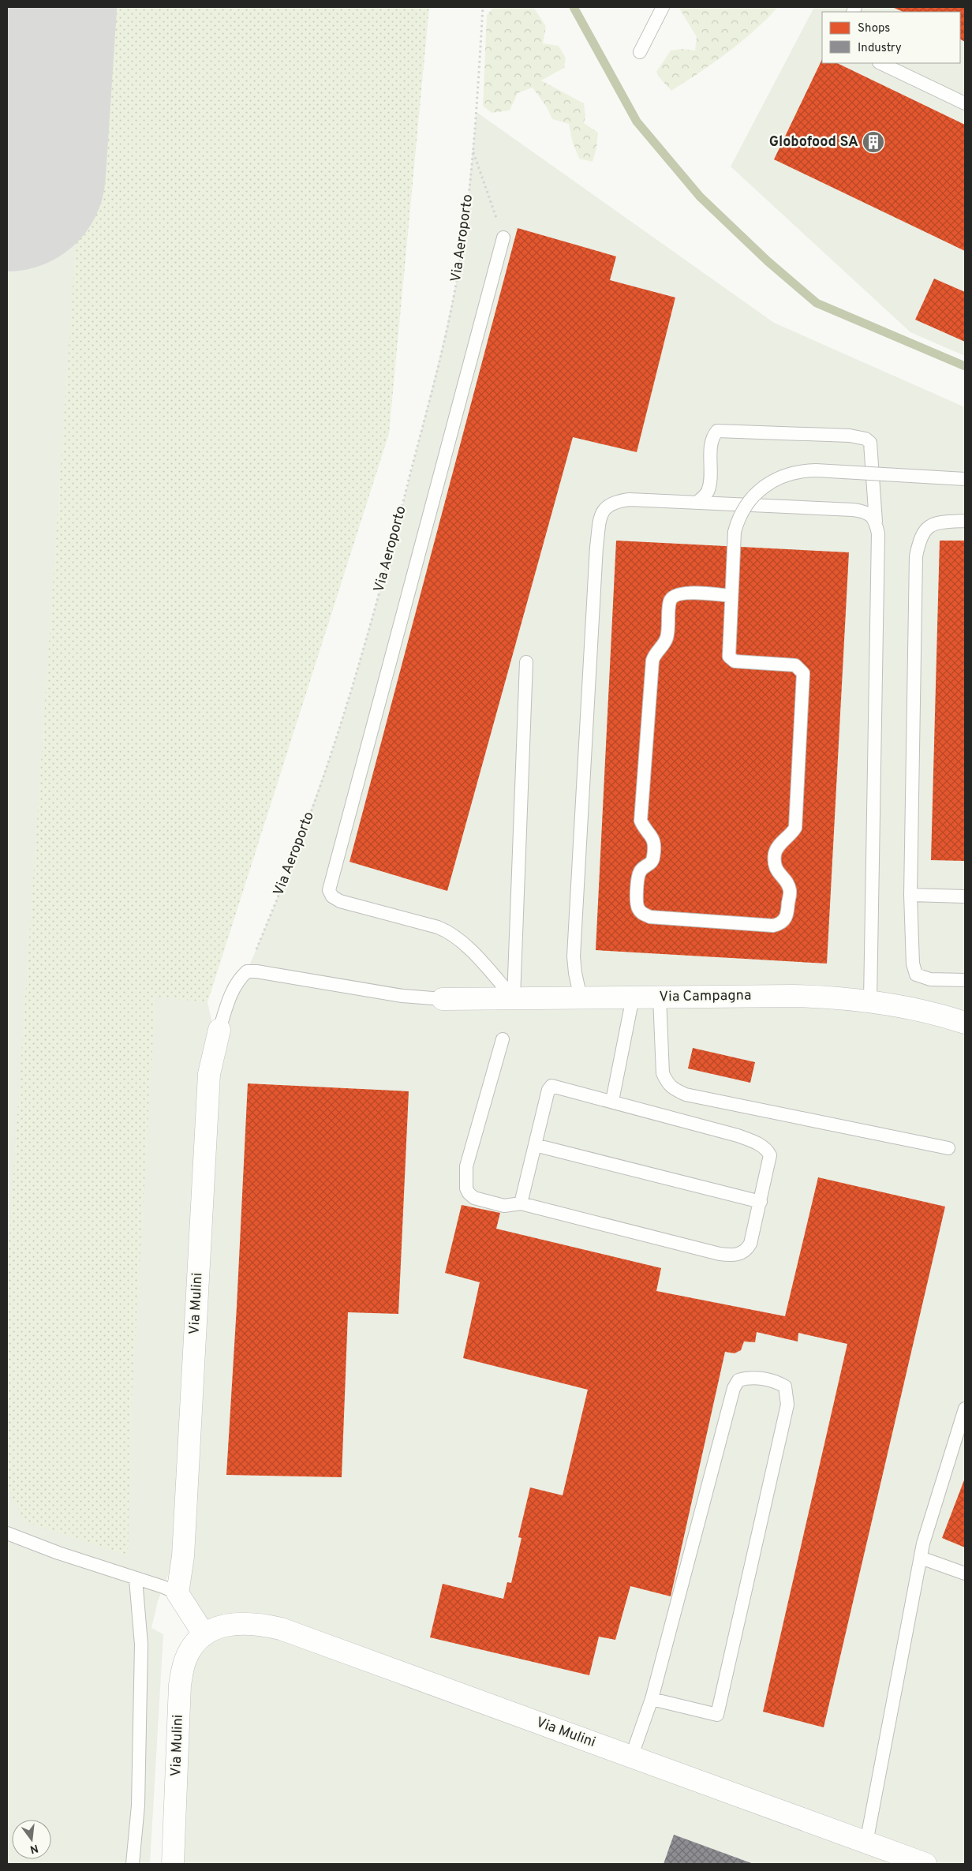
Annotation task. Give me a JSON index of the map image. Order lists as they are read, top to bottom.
{
  "streets": {
    "street": ["Via Campagna", "Via Mulini"],
    "path": ["Via Aeroporto"]
  },
  "crossings": [
    ["Via Aeroporto", "Via Mulini"]
  ],
  "places": {
    "building": ["Globofood SA"]
  },
  "legend": ["Shops", "Industry"],
  "north": "bottom"
}
